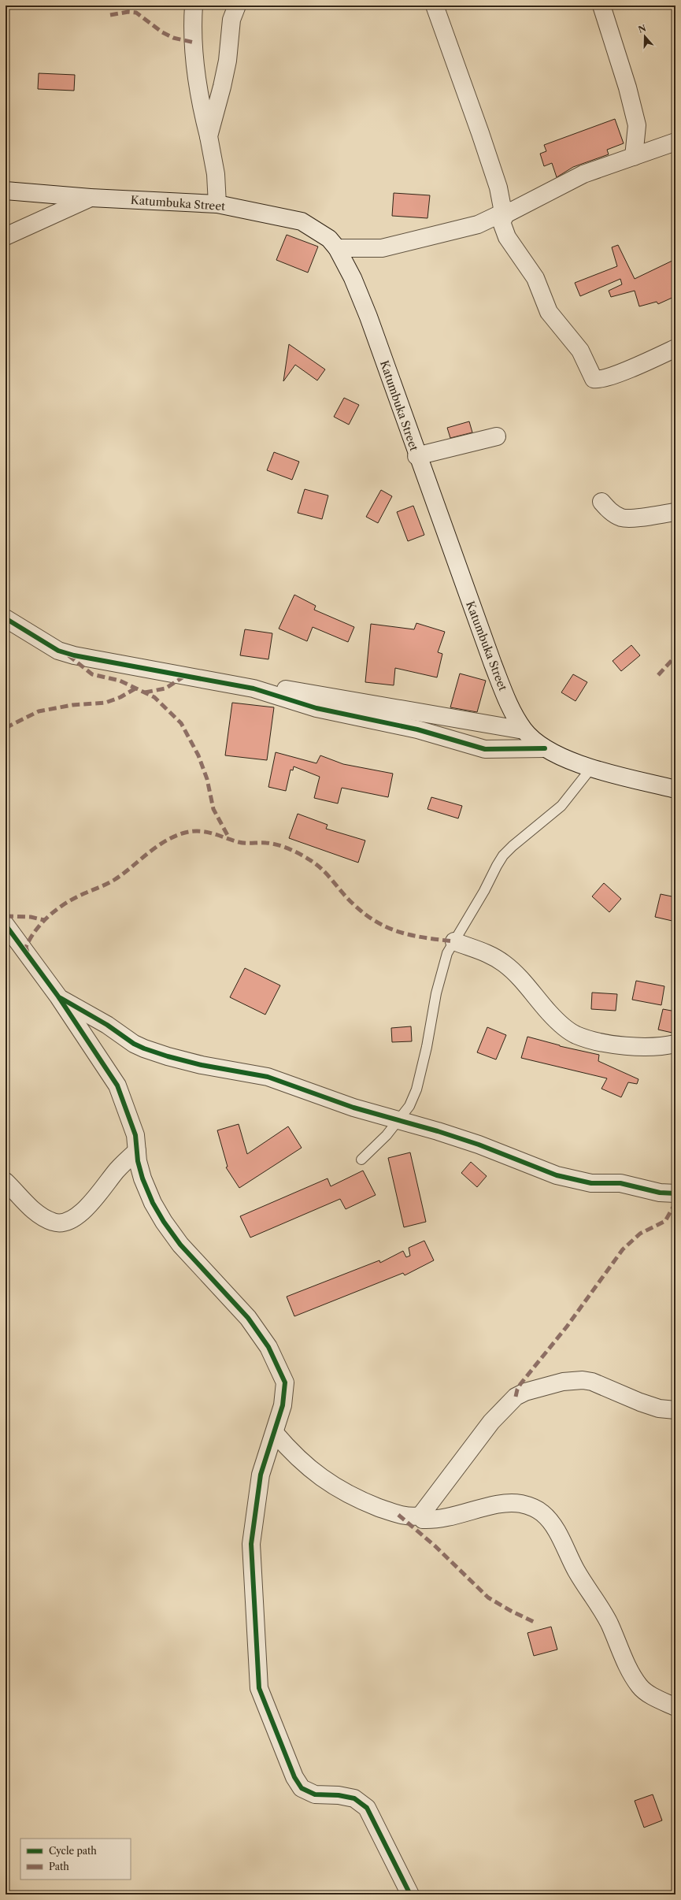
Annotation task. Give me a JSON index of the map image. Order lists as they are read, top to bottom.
{
  "streets": {
    "street": ["Katumbuka Street"]
  },
  "legend": ["Cycle path", "Path"],
  "north": "top"
}
